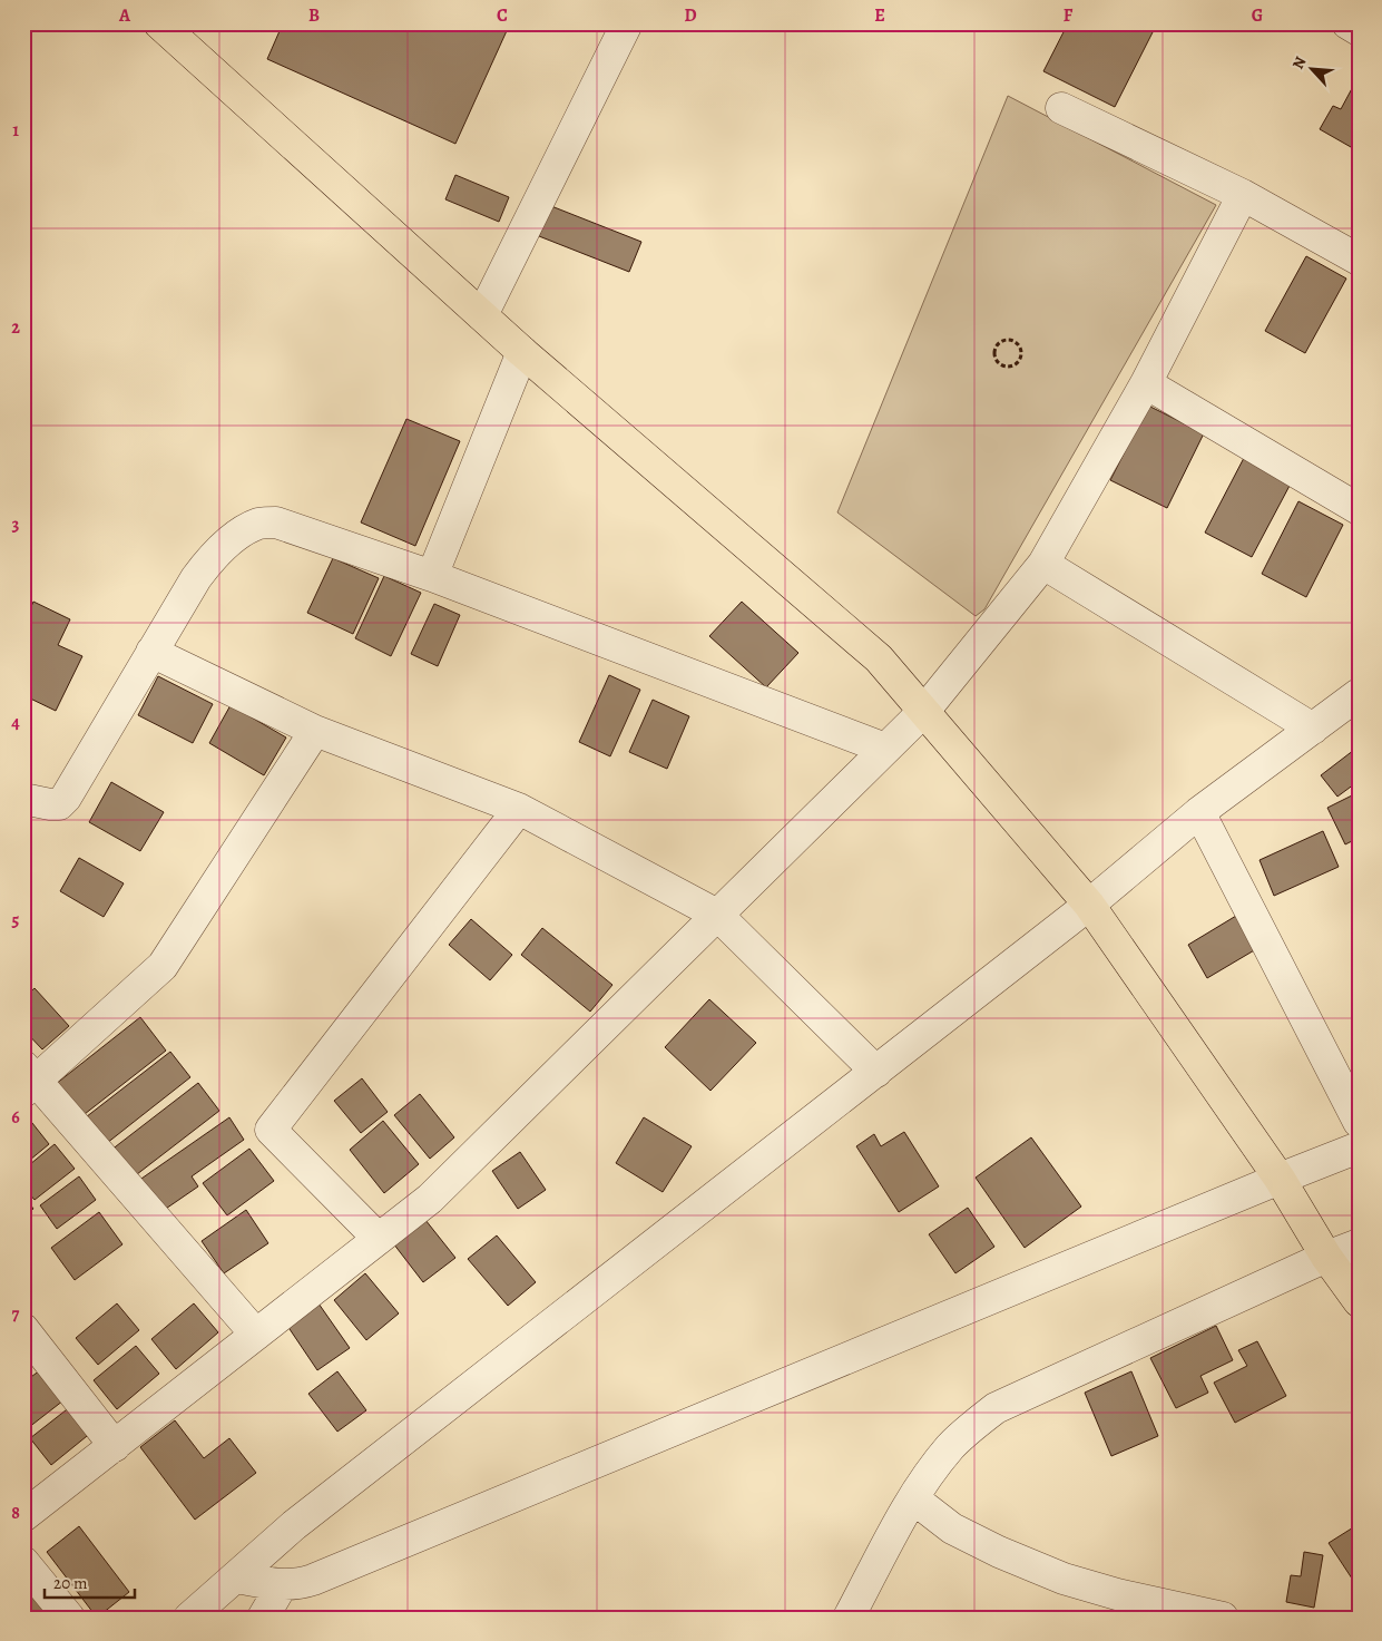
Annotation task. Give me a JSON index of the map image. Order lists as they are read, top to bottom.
{
  "scale_bar": "20 m",
  "north": "top left",
  "grid": {
    "columns": [
      "A",
      "B",
      "C",
      "D",
      "E",
      "F",
      "G"
    ],
    "rows": [
      "1",
      "2",
      "3",
      "4",
      "5",
      "6",
      "7",
      "8"
    ]
  }
}
